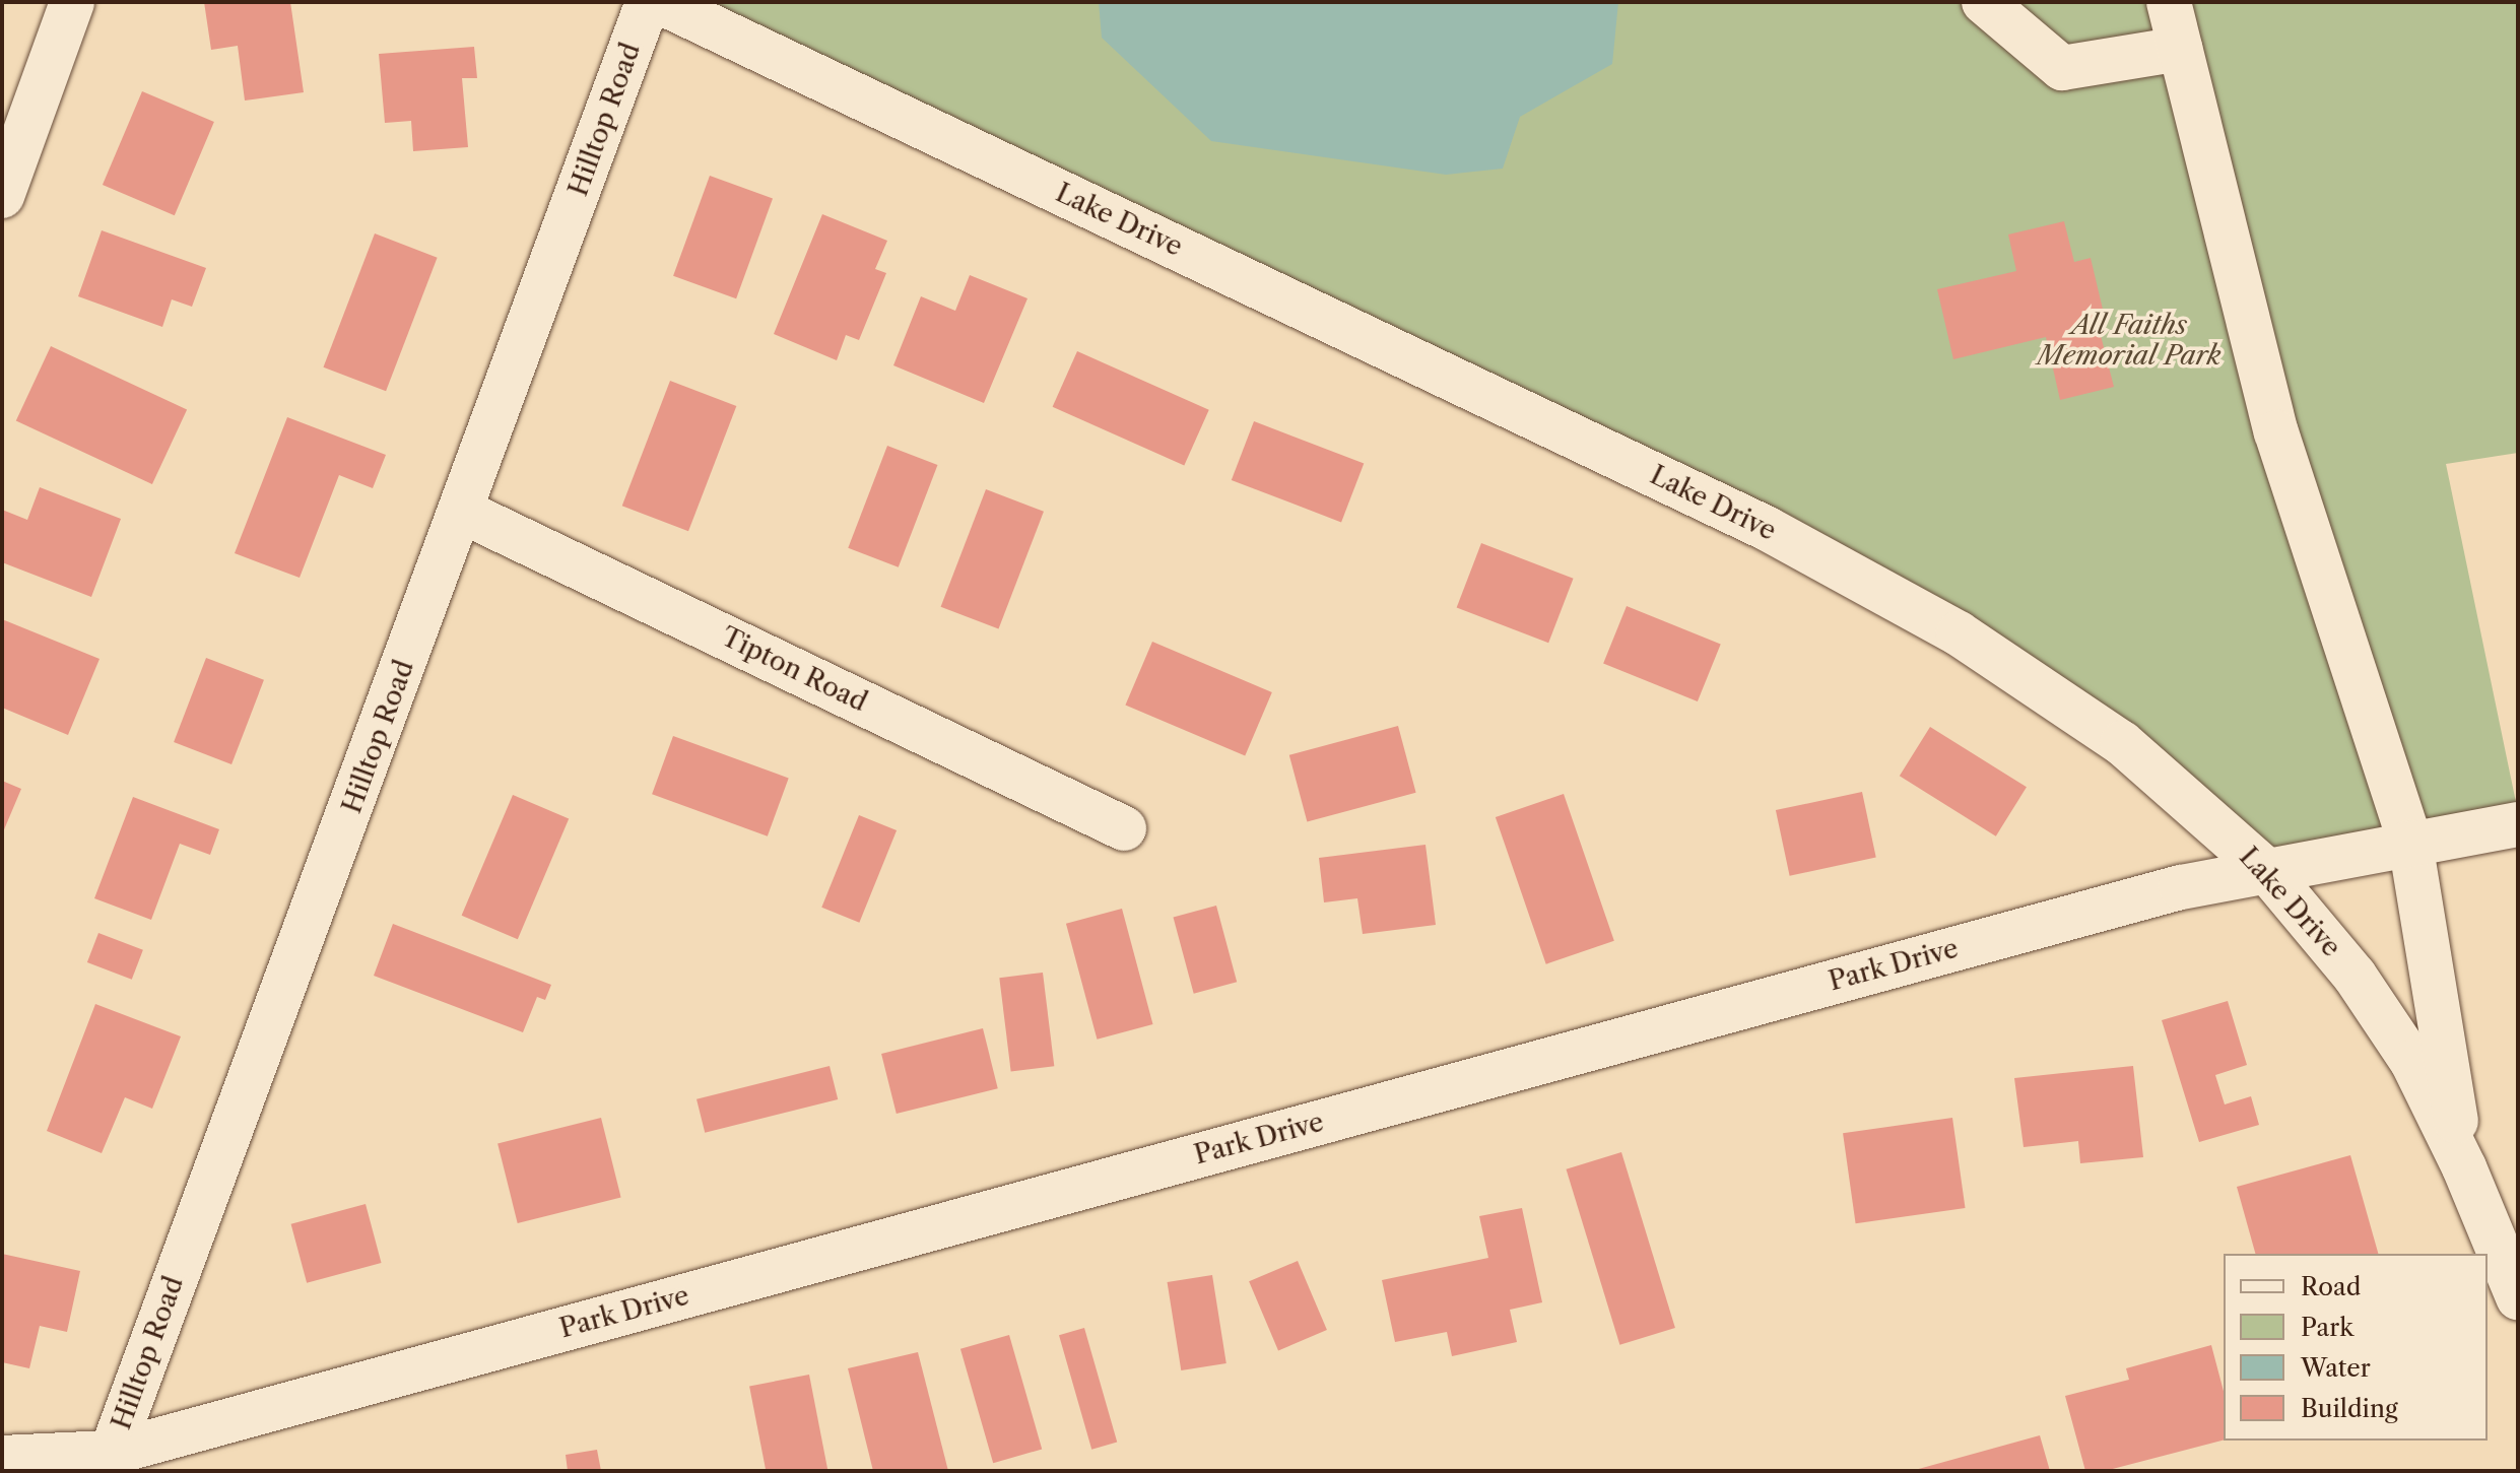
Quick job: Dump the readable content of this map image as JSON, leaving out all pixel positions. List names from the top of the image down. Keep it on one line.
{"streets":{"street":["Hilltop Road","Lake Drive","Tipton Road","Park Drive"]},"crossings":[["Hilltop Road","Tipton Road"],["Hilltop Road","Park Drive"],["Lake Drive","Park Drive"]],"parks":["All Faiths Memorial Park"],"legend":["Road","Park","Water","Building"]}
